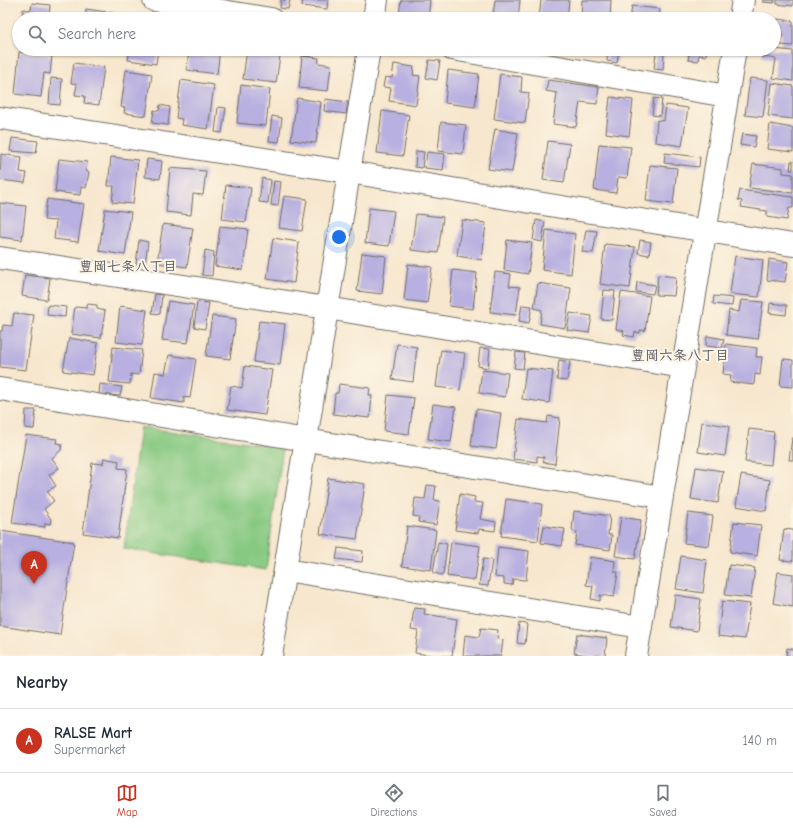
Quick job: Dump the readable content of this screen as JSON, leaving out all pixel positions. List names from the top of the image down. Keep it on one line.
{"districts":["豊岡七条八丁目","豊岡六条八丁目"],"page":{"search":"Search here","pins":"A","heading":"Nearby","list":[{"mark":"A","name":"RALSE Mart","note":"Supermarket","value":"140 m"}],"nav":["Map","Directions","Saved"]}}
